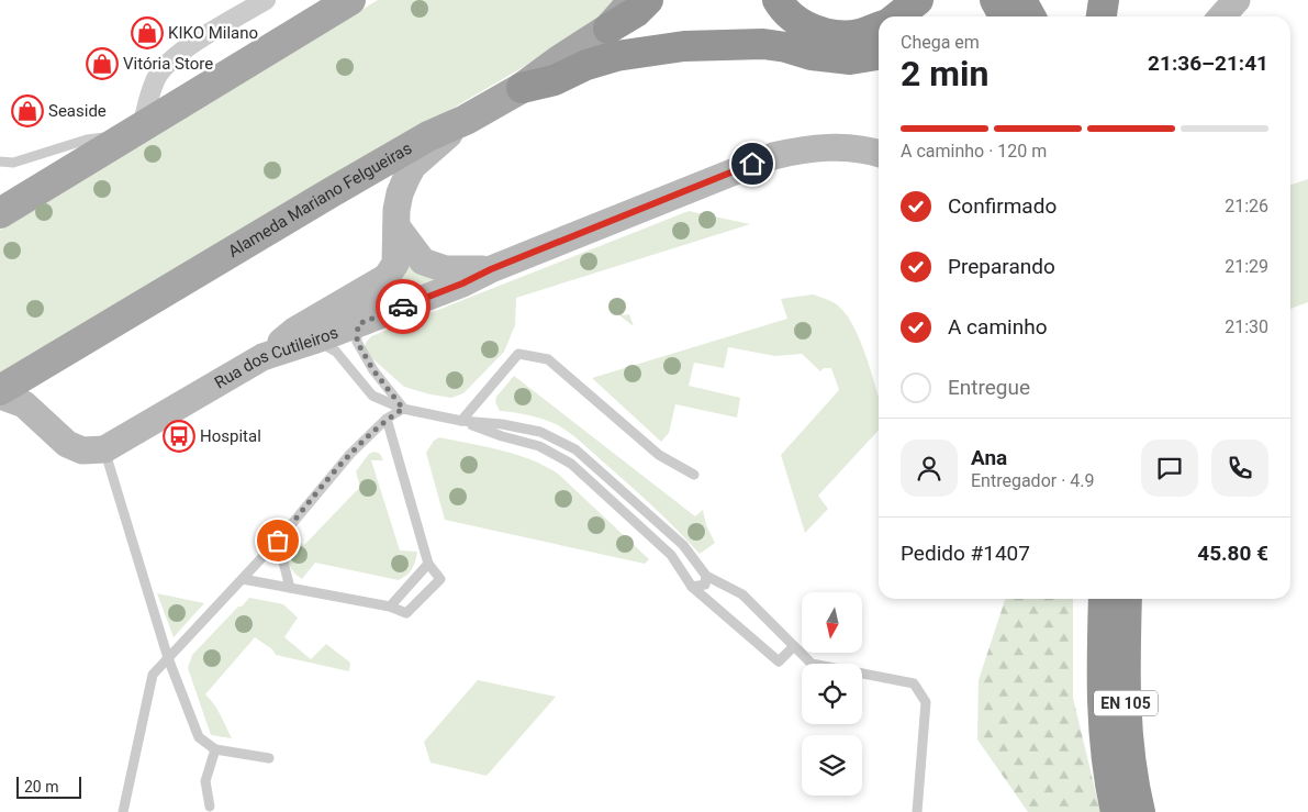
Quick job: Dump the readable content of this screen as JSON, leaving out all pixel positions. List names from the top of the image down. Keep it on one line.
{"streets":{"highway":["EN 105"],"main road":["Alameda Mariano Felgueiras","Rua dos Cutileiros"]},"places":{"shop":["KIKO Milano","Vitória Store","Seaside"],"bus stop":["Hospital"]},"scale_bar":"20 m","north":"bottom","page":{"heading":["2 min","Chega em","21:36–21:41"],"panel":["Ana","Entregador · 4.9","Pedido #1407","45.80 €"],"bar":"A caminho · 120 m","list":[["Confirmado","21:26"],["Preparando","21:29"],["A caminho","21:30"],"Entregue"],"scale":"20 m"}}
